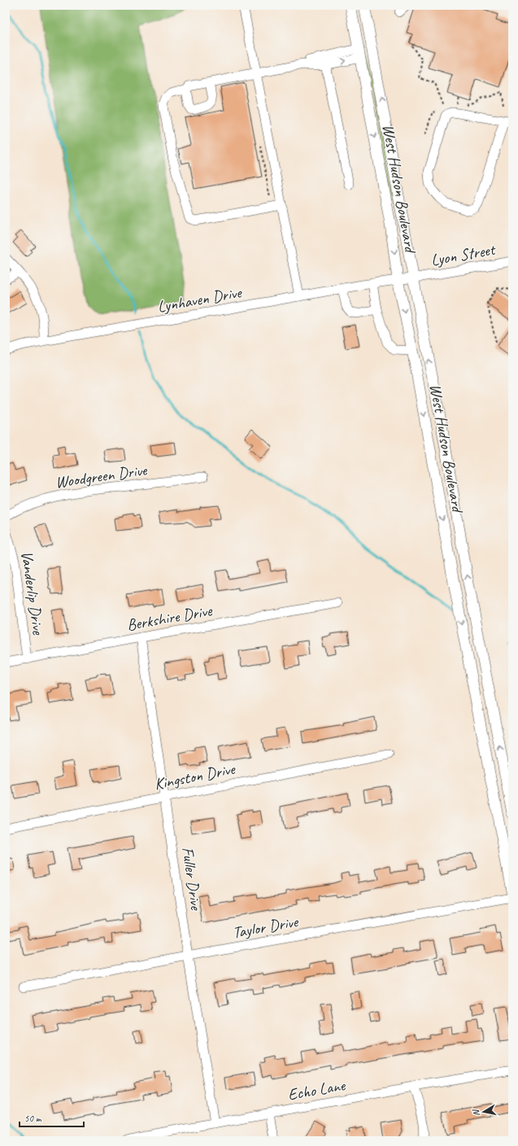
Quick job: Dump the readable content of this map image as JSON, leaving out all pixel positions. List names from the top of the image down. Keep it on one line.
{"streets":{"main road":["West Hudson Boulevard"],"street":["Lyon Street","Lynhaven Drive","Woodgreen Drive","Vanderlip Drive","Berkshire Drive","Kingston Drive","Fuller Drive","Taylor Drive","Echo Lane"]},"crossings":[["West Hudson Boulevard","Lyon Street"],["West Hudson Boulevard","Lynhaven Drive"],["Lyon Street","Lynhaven Drive"],["Vanderlip Drive","Berkshire Drive"],["Berkshire Drive","Fuller Drive"],["Kingston Drive","Fuller Drive"],["Fuller Drive","Taylor Drive"],["Fuller Drive","Echo Lane"]],"scale_bar":"50 m","north":"left"}
